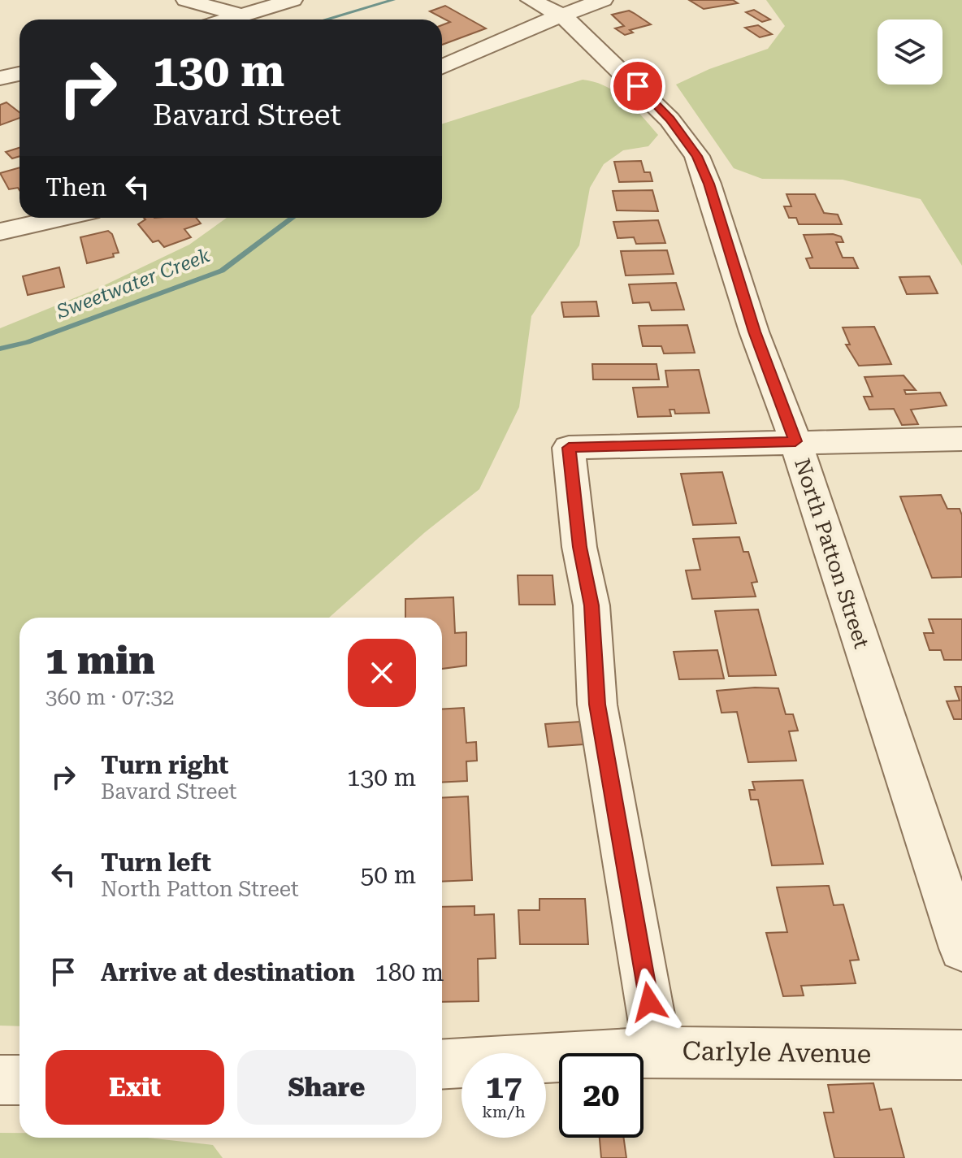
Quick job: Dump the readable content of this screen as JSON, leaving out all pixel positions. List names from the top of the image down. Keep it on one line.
{"streets":{"street":["North Patton Street","Carlyle Avenue"]},"water":["Sweetwater Creek"],"page":{"turn":["130 m","Bavard Street"],"then":"Then","heading":["1 min","360 m · 07:32"],"list":[{"name":"Turn right","note":"Bavard Street","value":"130 m"},{"name":"Turn left","note":"North Patton Street","value":"50 m"},{"name":"Arrive at destination","value":"180 m"}],"buttons":["Exit","Share"],"speed":"17 km/h","limit":"20"}}
